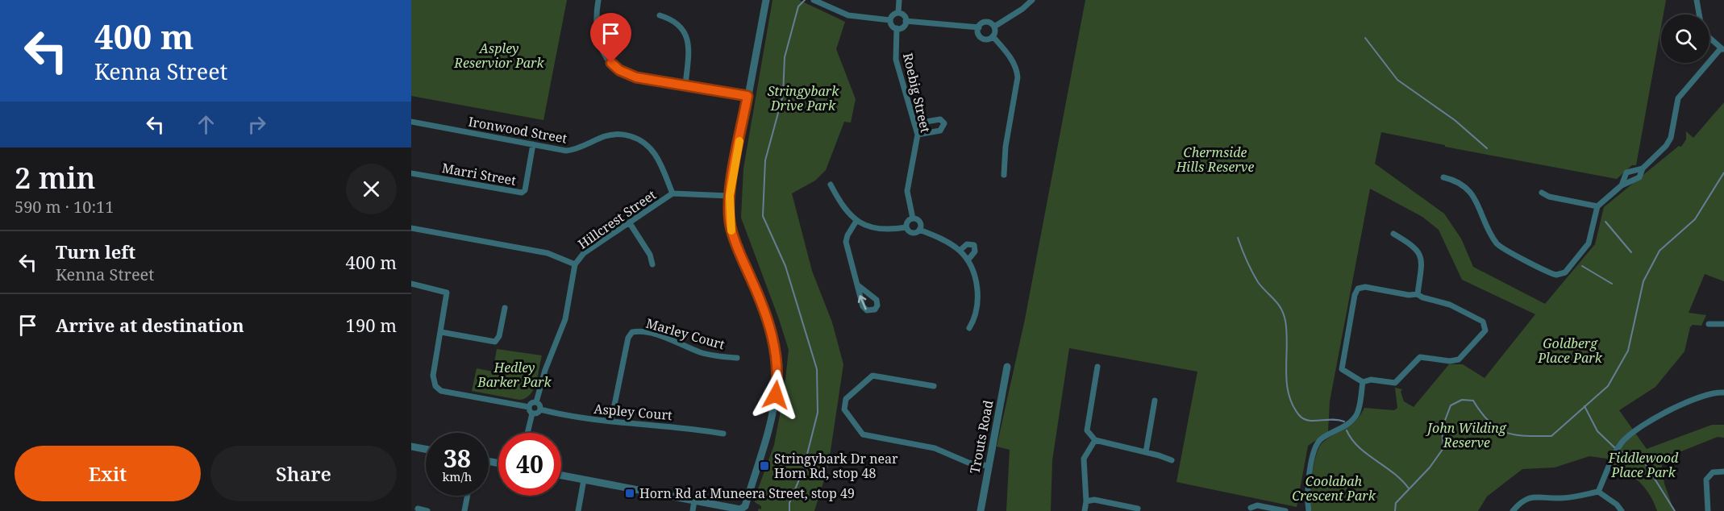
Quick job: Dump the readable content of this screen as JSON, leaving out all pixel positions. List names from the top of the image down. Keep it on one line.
{"streets":{"street":["Roebig Street","Ironwood Street","Marri Street","Hillcrest Street","Marley Court","Aspley Court","Trouts Road"]},"crossings":[["Ironwood Street","Marri Street"],["Ironwood Street","Hillcrest Street"],["Hillcrest Street","Aspley Court"],["Marley Court","Aspley Court"]],"parks":["Aspley Reservior Park","Stringybark Drive Park","Chermside Hills Reserve","Goldberg Place Park","Hedley Barker Park","John Wilding Reserve","Fiddlewood Place Park","Coolabah Crescent Park"],"places":{"transit":["Stringybark Dr near Horn Rd, stop 48","Horn Rd at Muneera Street, stop 49"]},"page":{"turn":["400 m","Kenna Street"],"heading":["2 min","590 m · 10:11"],"list":[{"name":"Turn left","note":"Kenna Street","value":"400 m"},{"name":"Arrive at destination","value":"190 m"}],"speed":"38 km/h","limit":"40","buttons":["Exit","Share"]}}
